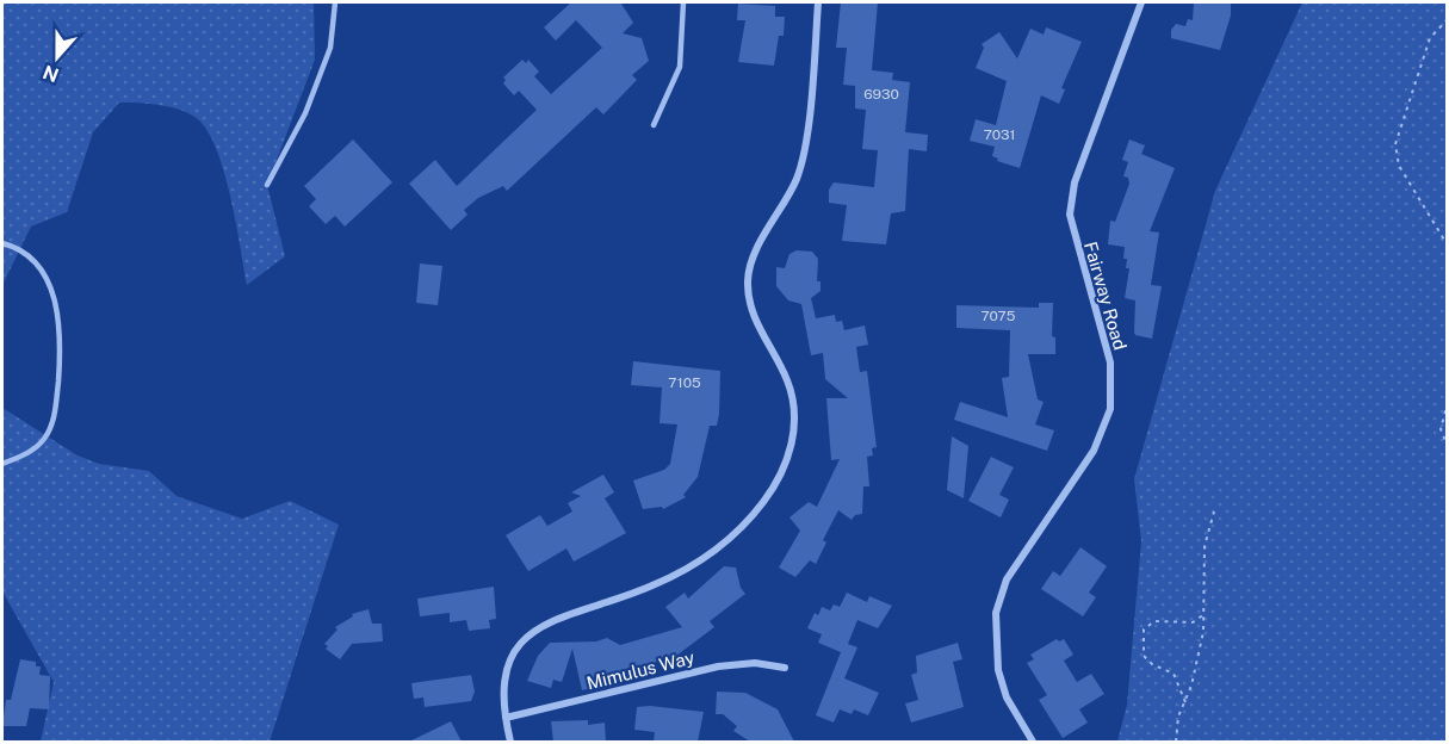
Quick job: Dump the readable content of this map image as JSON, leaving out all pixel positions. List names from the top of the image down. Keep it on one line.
{"streets":{"street":["Fairway Road","Mimulus Way"]},"house_numbers":["6930","7031","7075","7105"],"north":"bottom"}
